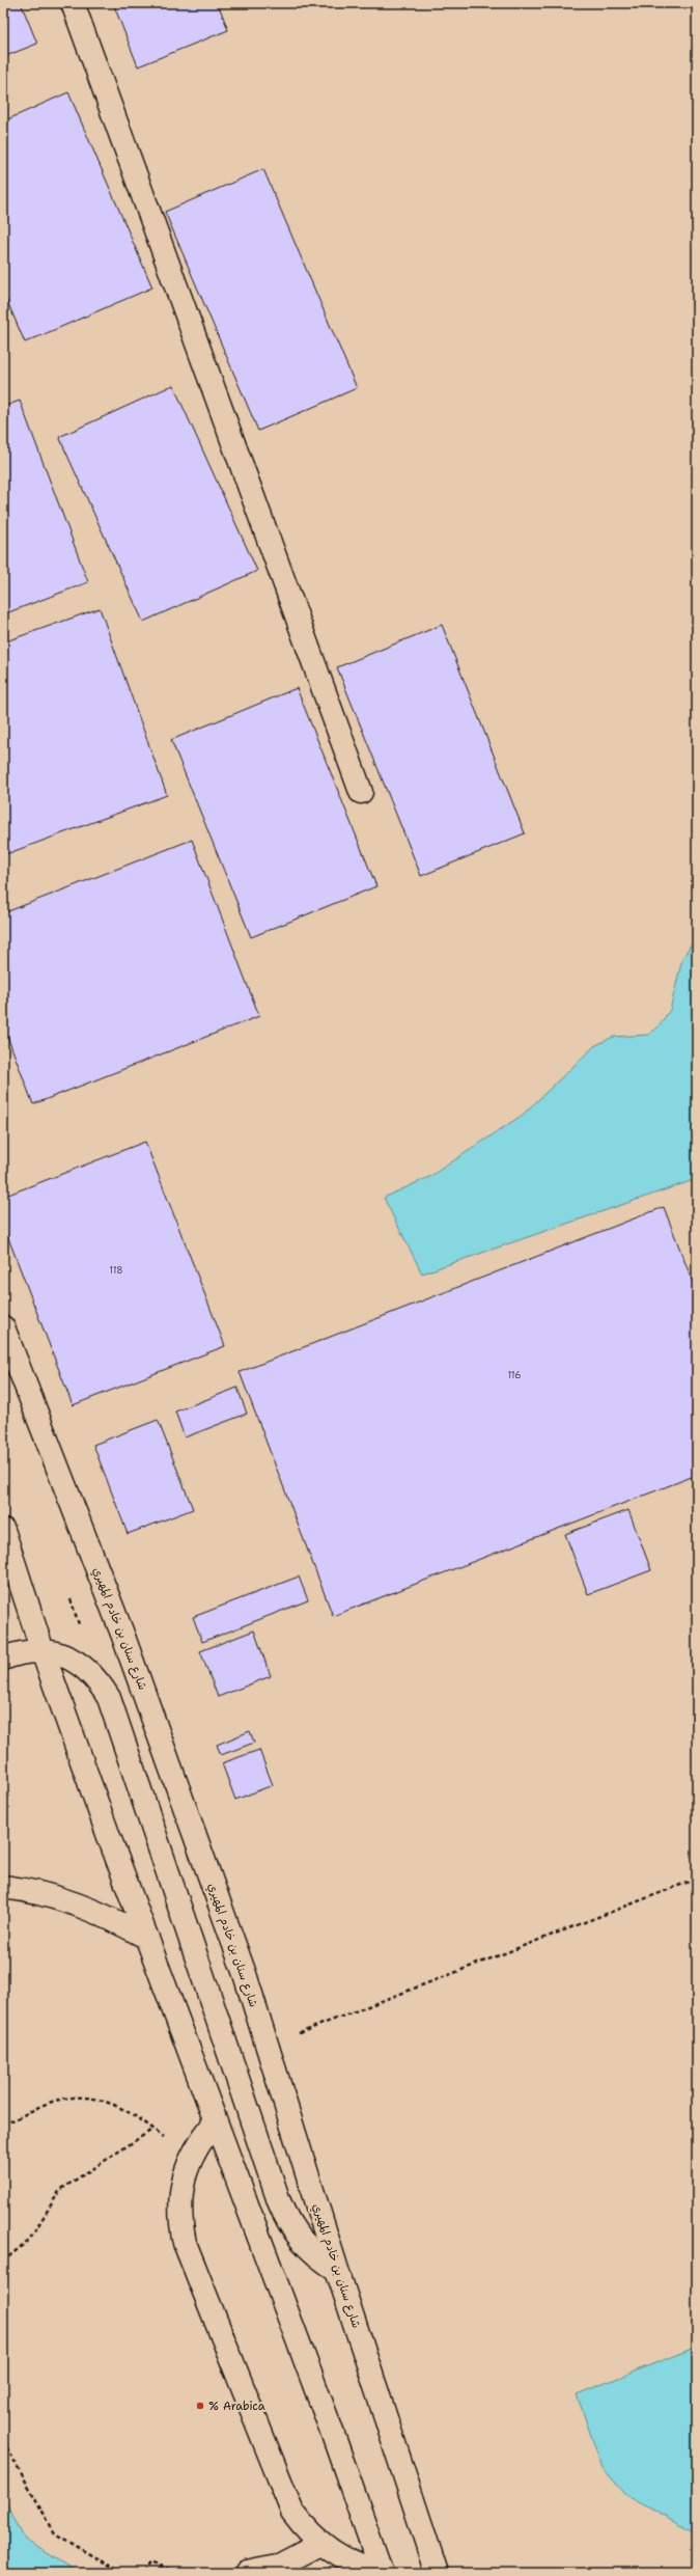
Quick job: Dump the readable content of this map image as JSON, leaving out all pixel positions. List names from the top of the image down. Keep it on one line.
{"streets":{"street":["شارع سنان بن خادم المهيري"]},"places":["% Arabica"],"house_numbers":["118","116"]}
